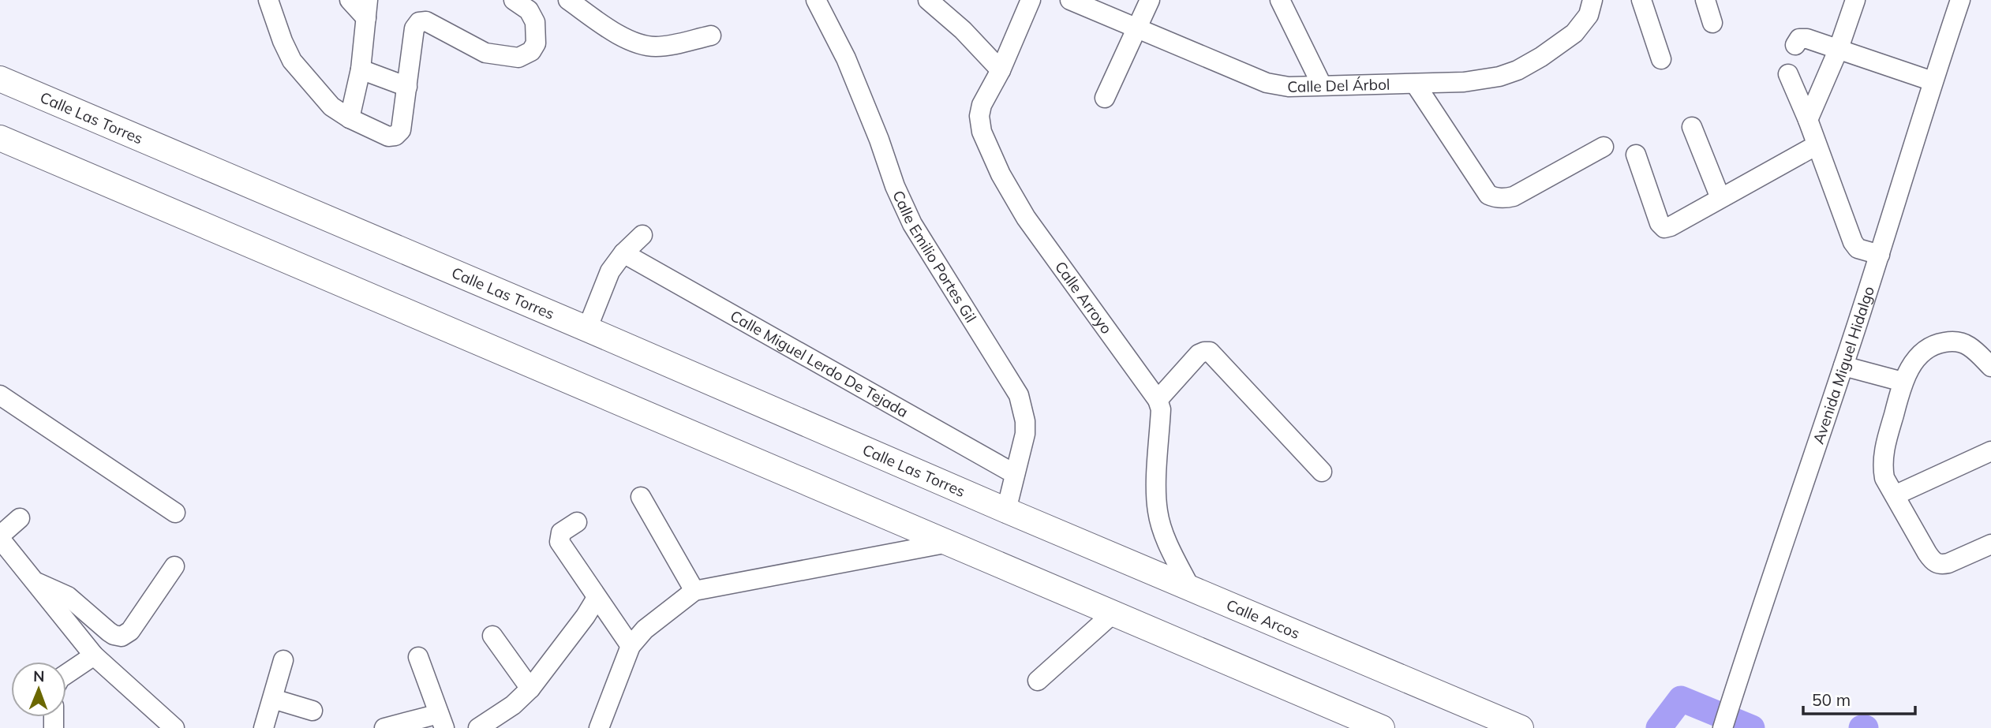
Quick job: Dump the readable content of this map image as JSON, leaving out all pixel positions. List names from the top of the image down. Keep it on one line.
{"streets":{"main road":["Calle Las Torres","Calle Arcos"],"street":["Calle Del Árbol","Calle Emilio Portes Gil","Calle Arroyo","Calle Miguel Lerdo De Tejada","Avenida Miguel Hidalgo"]},"crossings":[["Calle Las Torres","Calle Emilio Portes Gil"],["Calle Las Torres","Calle Arcos"],["Calle Emilio Portes Gil","Calle Miguel Lerdo De Tejada"],["Calle Emilio Portes Gil","Calle Arcos"]],"scale_bar":"50 m","north":"top"}
